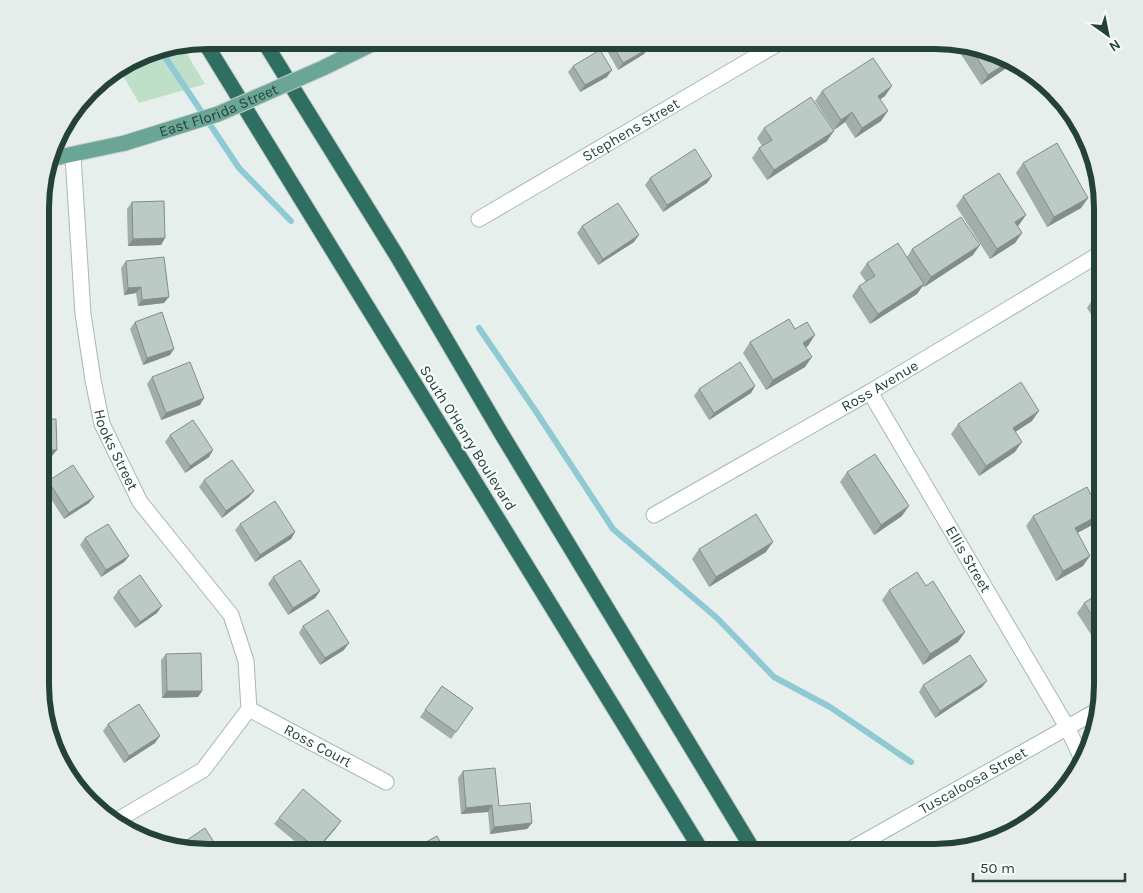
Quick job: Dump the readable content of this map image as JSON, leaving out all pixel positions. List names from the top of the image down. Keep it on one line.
{"streets":{"highway":["South O'Henry Boulevard"],"main road":["East Florida Street"],"street":["Stephens Street","Ross Avenue","Hooks Street","Ellis Street","Ross Court","Tuscaloosa Street"]},"crossings":[["East Florida Street","Hooks Street"],["Ross Avenue","Ellis Street"],["Hooks Street","Ross Court"],["Ellis Street","Tuscaloosa Street"]],"scale_bar":"50 m","north":"bottom right"}
